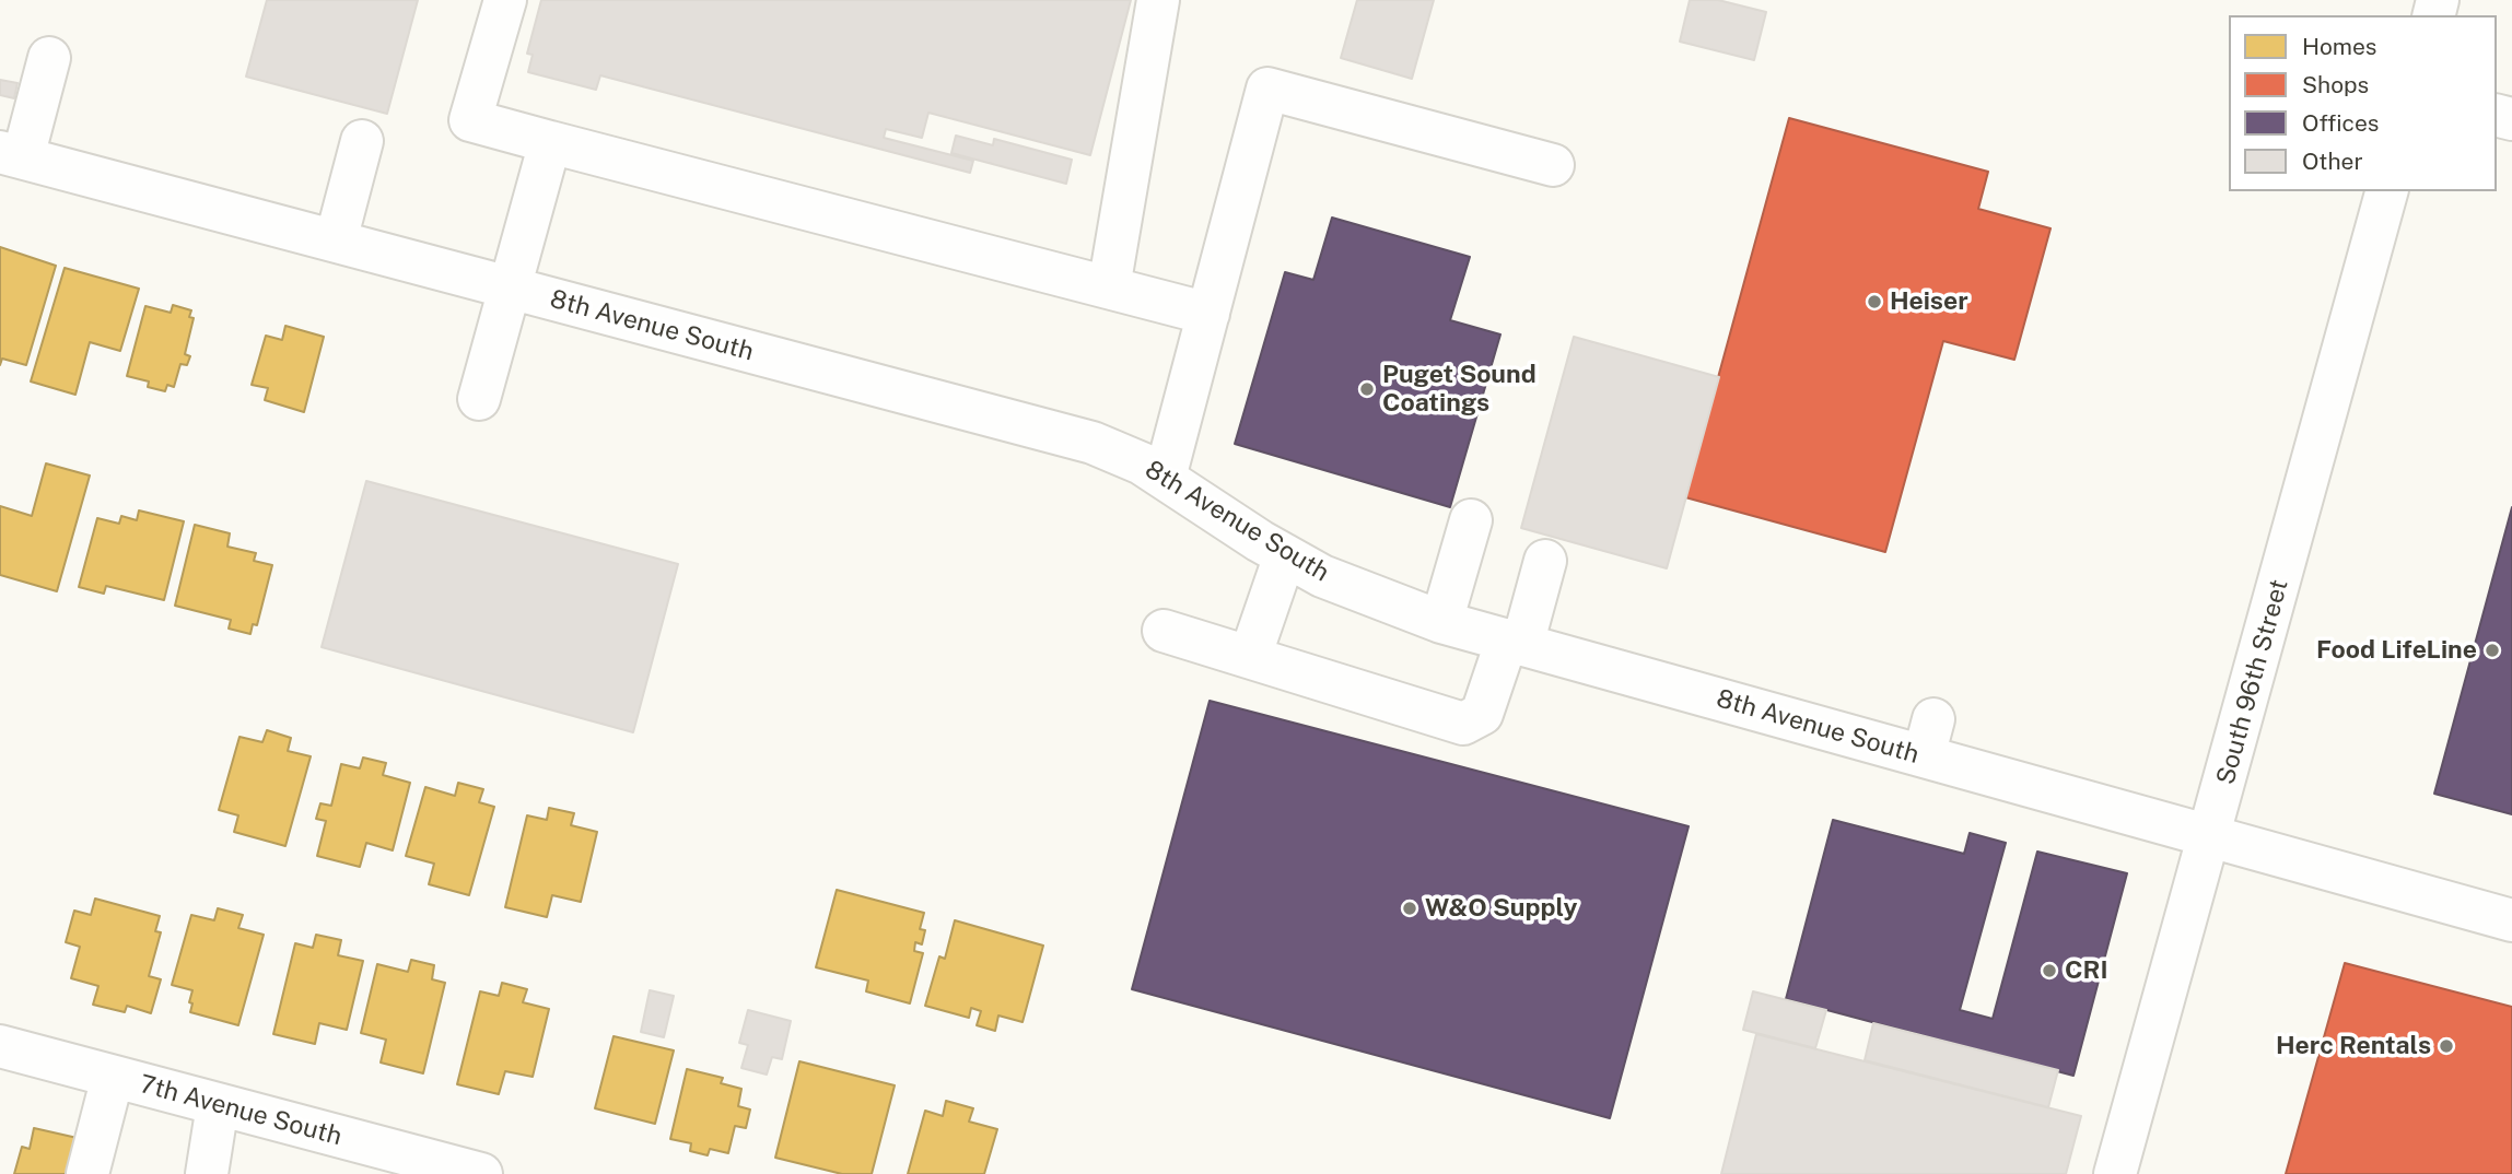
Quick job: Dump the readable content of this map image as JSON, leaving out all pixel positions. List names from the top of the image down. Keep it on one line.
{"streets":{"street":["8th Avenue South","South 96th Street","7th Avenue South"]},"crossings":[["8th Avenue South","South 96th Street"]],"places":["Heiser","Puget Sound Coatings","Food LifeLine","W&O Supply","CRI","Herc Rentals"],"legend":["Homes","Shops","Offices","Other"]}
